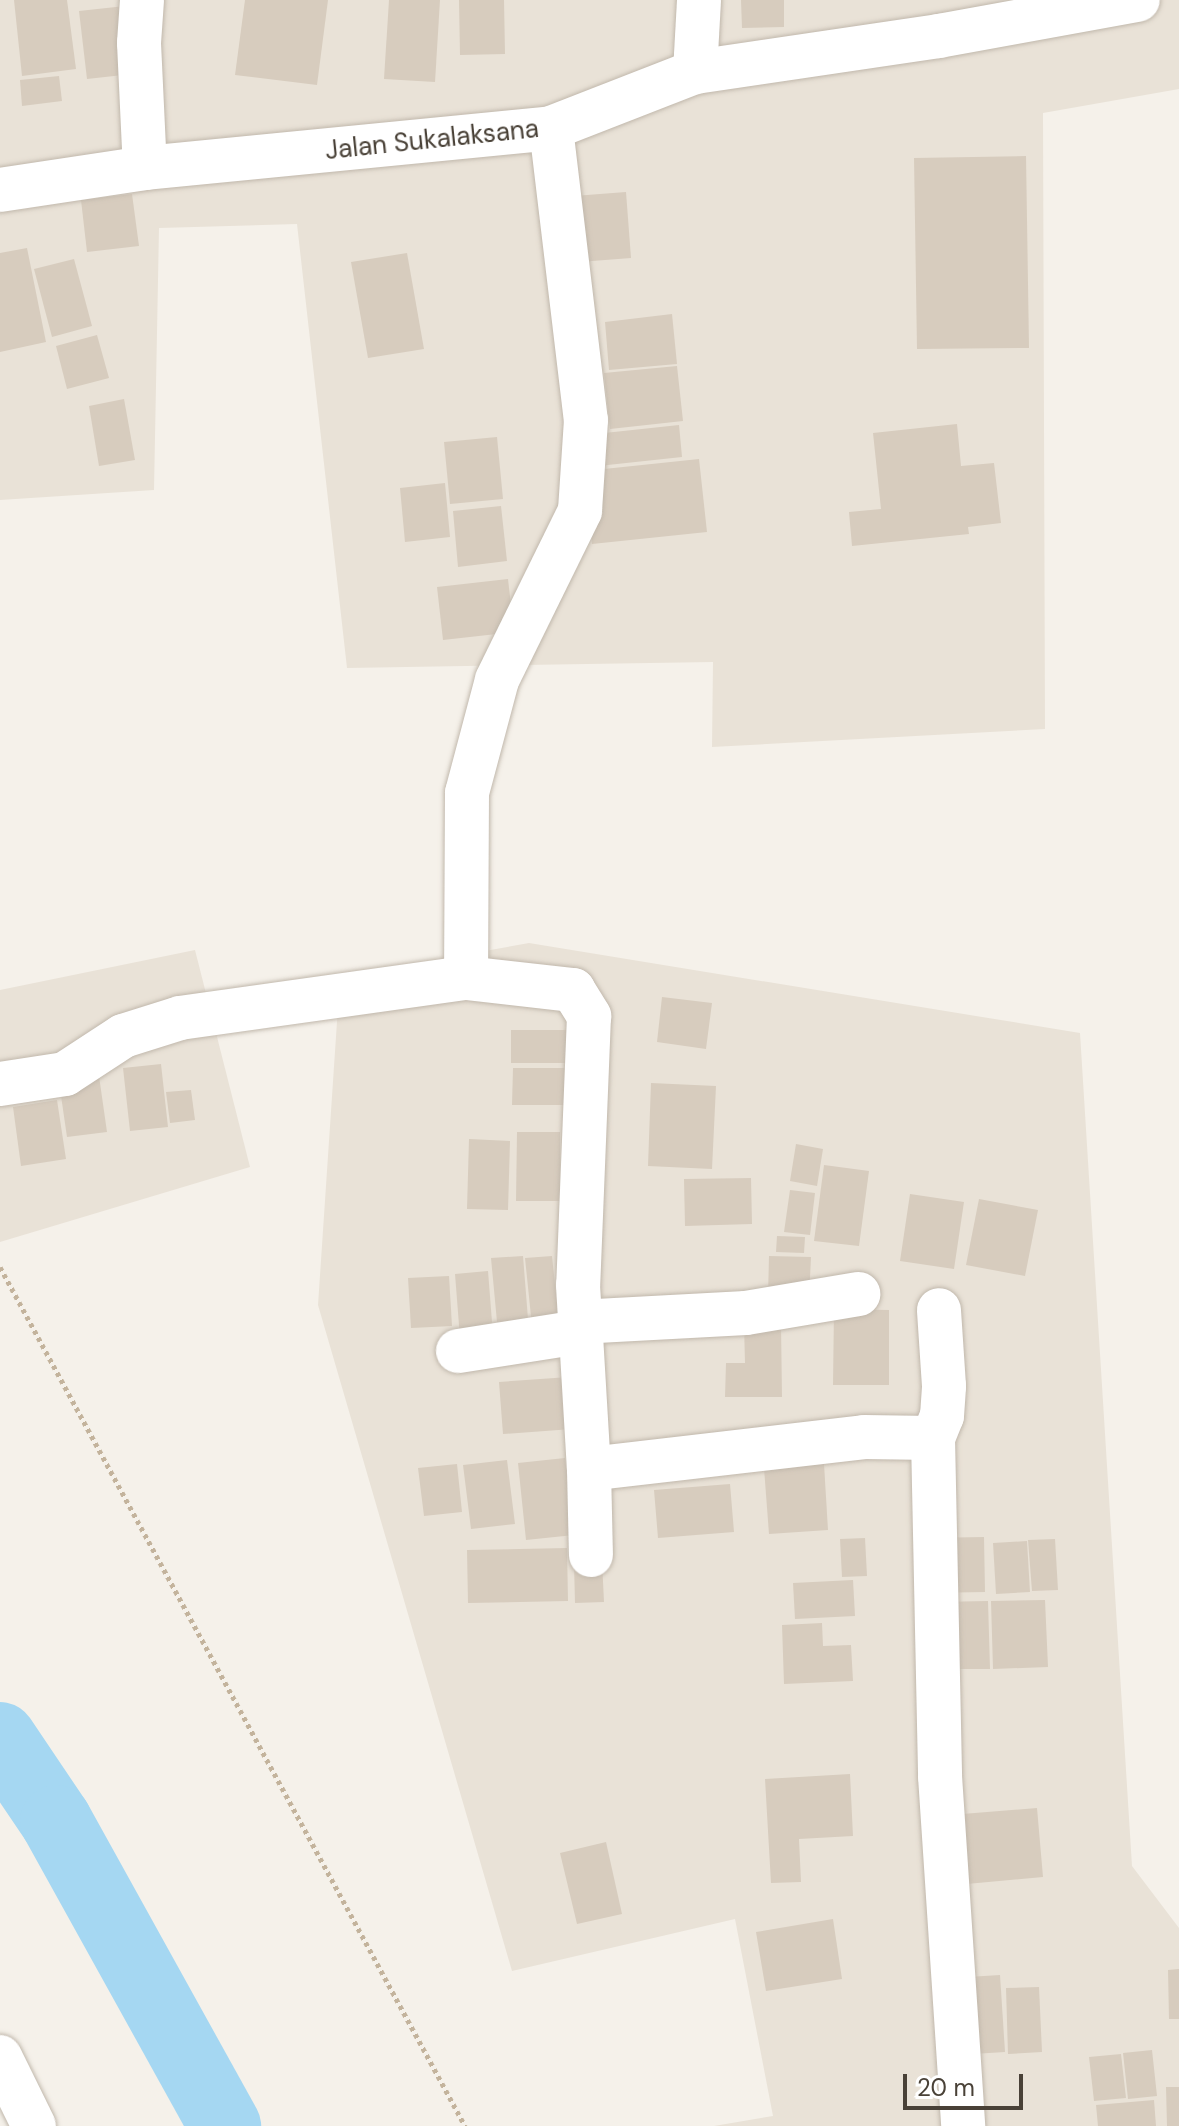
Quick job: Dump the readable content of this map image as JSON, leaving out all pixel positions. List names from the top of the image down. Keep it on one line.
{"streets":{"street":["Jalan Sukalaksana"]},"scale_bar":"20 m"}
